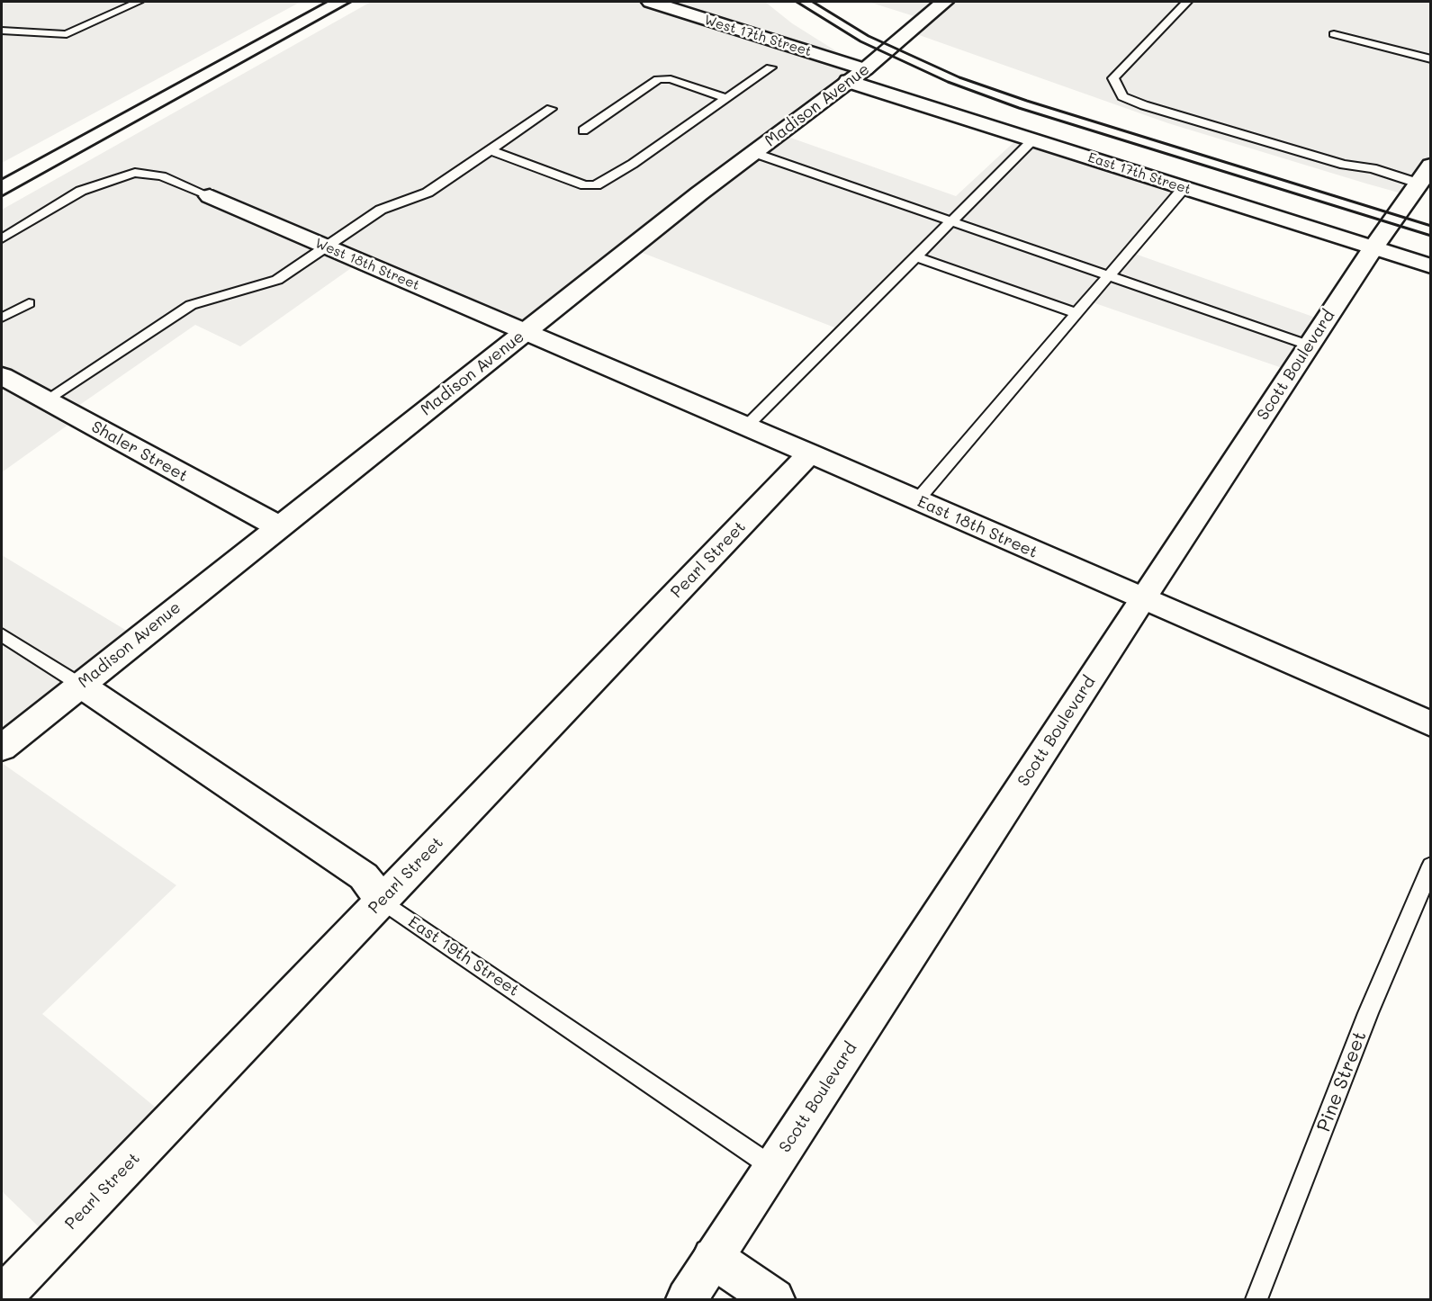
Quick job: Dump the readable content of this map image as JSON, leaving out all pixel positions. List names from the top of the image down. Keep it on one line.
{"streets":{"street":["West 17th Street","Madison Avenue","East 17th Street","West 18th Street","Scott Boulevard","Shaler Street","East 18th Street","Pearl Street","East 19th Street"],"lane":["Pine Street"]},"crossings":[["West 17th Street","Madison Avenue"],["West 17th Street","East 17th Street"],["Madison Avenue","East 17th Street"],["Madison Avenue","West 18th Street"],["Madison Avenue","Shaler Street"],["Madison Avenue","East 18th Street"],["Madison Avenue","East 19th Street"],["East 17th Street","Scott Boulevard"],["West 18th Street","East 18th Street"],["Scott Boulevard","East 18th Street"],["Scott Boulevard","East 19th Street"],["East 18th Street","Pearl Street"],["Pearl Street","East 19th Street"]]}
